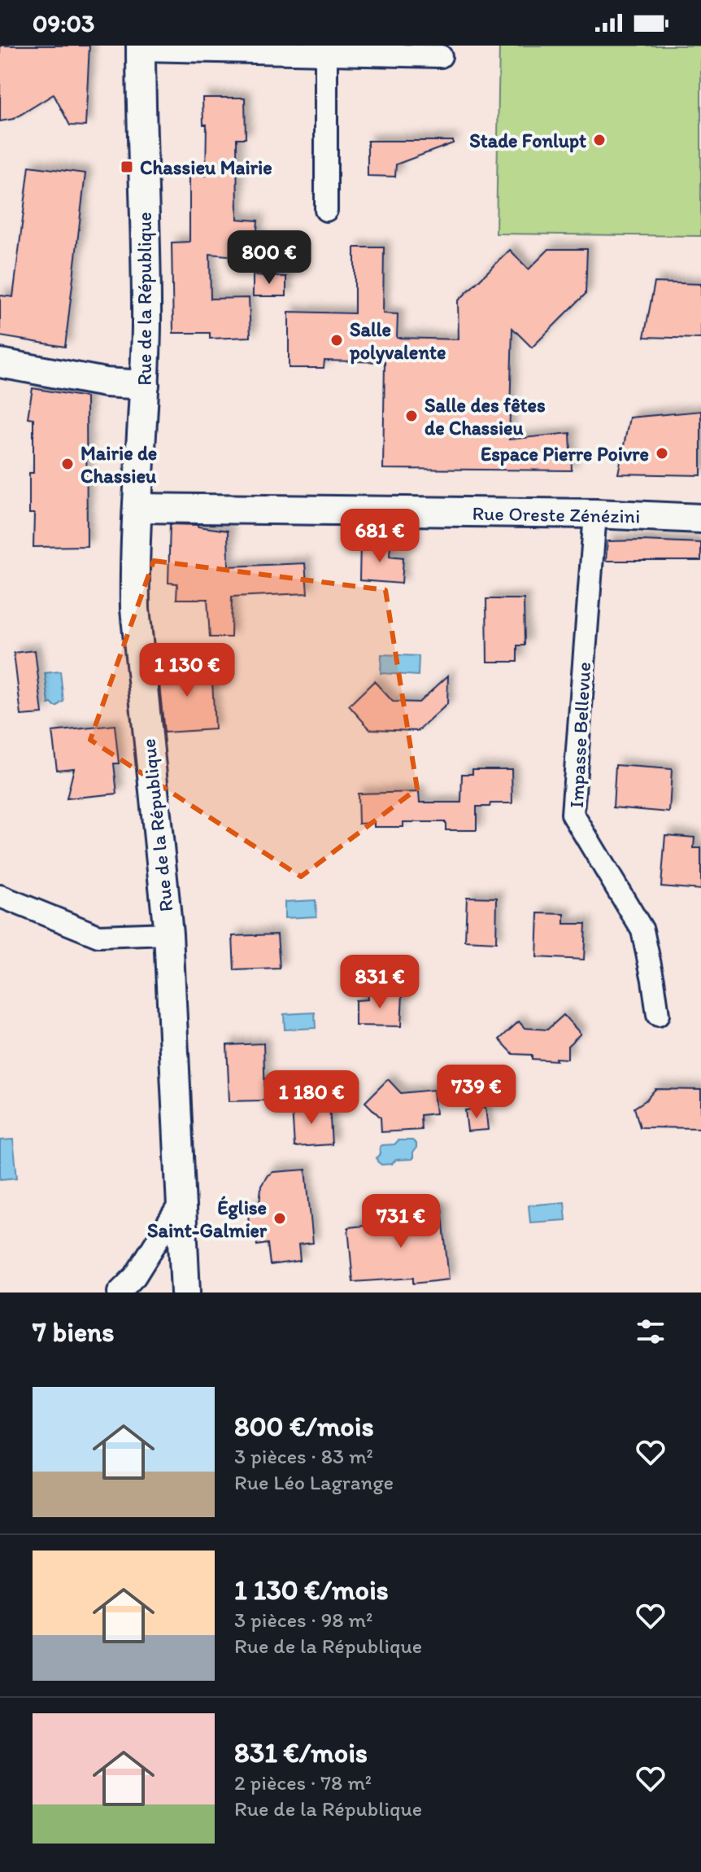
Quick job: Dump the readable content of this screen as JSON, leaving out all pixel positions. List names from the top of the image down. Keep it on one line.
{"streets":{"street":["Rue de la République","Rue Oreste Zénézini","Impasse Bellevue"]},"crossings":[["Rue de la République","Rue Oreste Zénézini"],["Rue Oreste Zénézini","Impasse Bellevue"]],"places":{"other":["Stade Fonlupt","Salle polyvalente","Salle des fêtes de Chassieu","Espace Pierre Poivre","Mairie de Chassieu","Église Saint-Galmier"],"transit":["Chassieu Mairie"]},"page":{"status":"09:03","price":["800 €","681 €","1 130 €","831 €","739 €","1 180 €","731 €"],"heading":"7 biens","list":[{"name":"800 €/mois","note":"3 pièces · 83 m² · Rue Léo Lagrange"},{"name":"1 130 €/mois","note":"3 pièces · 98 m² · Rue de la République"},{"name":"831 €/mois","note":"2 pièces · 78 m² · Rue de la République"}]}}
